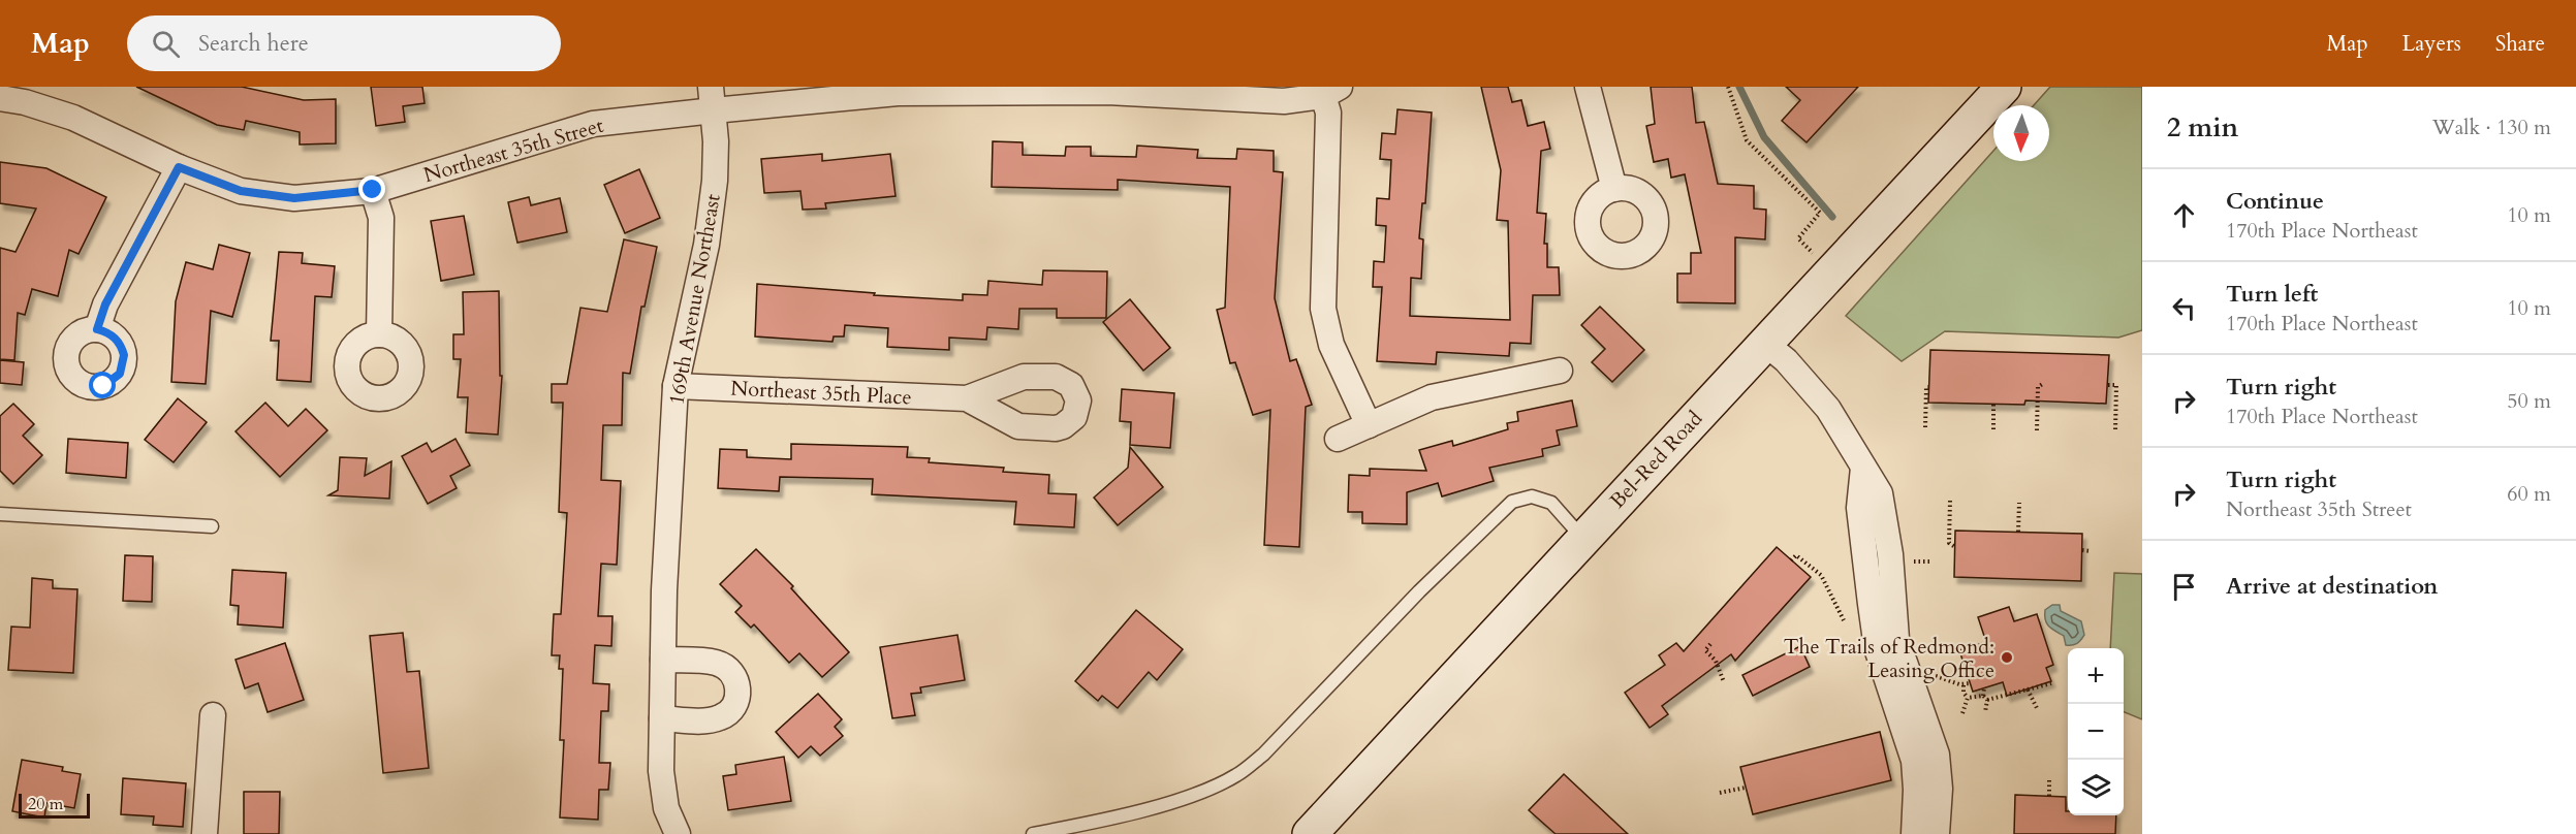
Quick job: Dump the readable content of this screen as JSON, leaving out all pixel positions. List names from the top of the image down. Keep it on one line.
{"streets":{"main road":["Bel-Red Road"],"street":["Northeast 35th Street","169th Avenue Northeast","Northeast 35th Place"]},"crossings":[["Northeast 35th Street","169th Avenue Northeast"],["169th Avenue Northeast","Northeast 35th Place"]],"places":["The Trails of Redmond: Leasing Office"],"scale_bar":"20 m","north":"bottom","page":{"header":"Map","search":"Search here","nav":["Map","Layers","Share"],"heading":["2 min","Walk · 130 m"],"list":[["Continue","170th Place Northeast","10 m"],["Turn left","170th Place Northeast","10 m"],["Turn right","170th Place Northeast","50 m"],["Turn right","Northeast 35th Street","60 m"],"Arrive at destination"],"map_buttons":["+","−"],"scale":"20 m"}}
